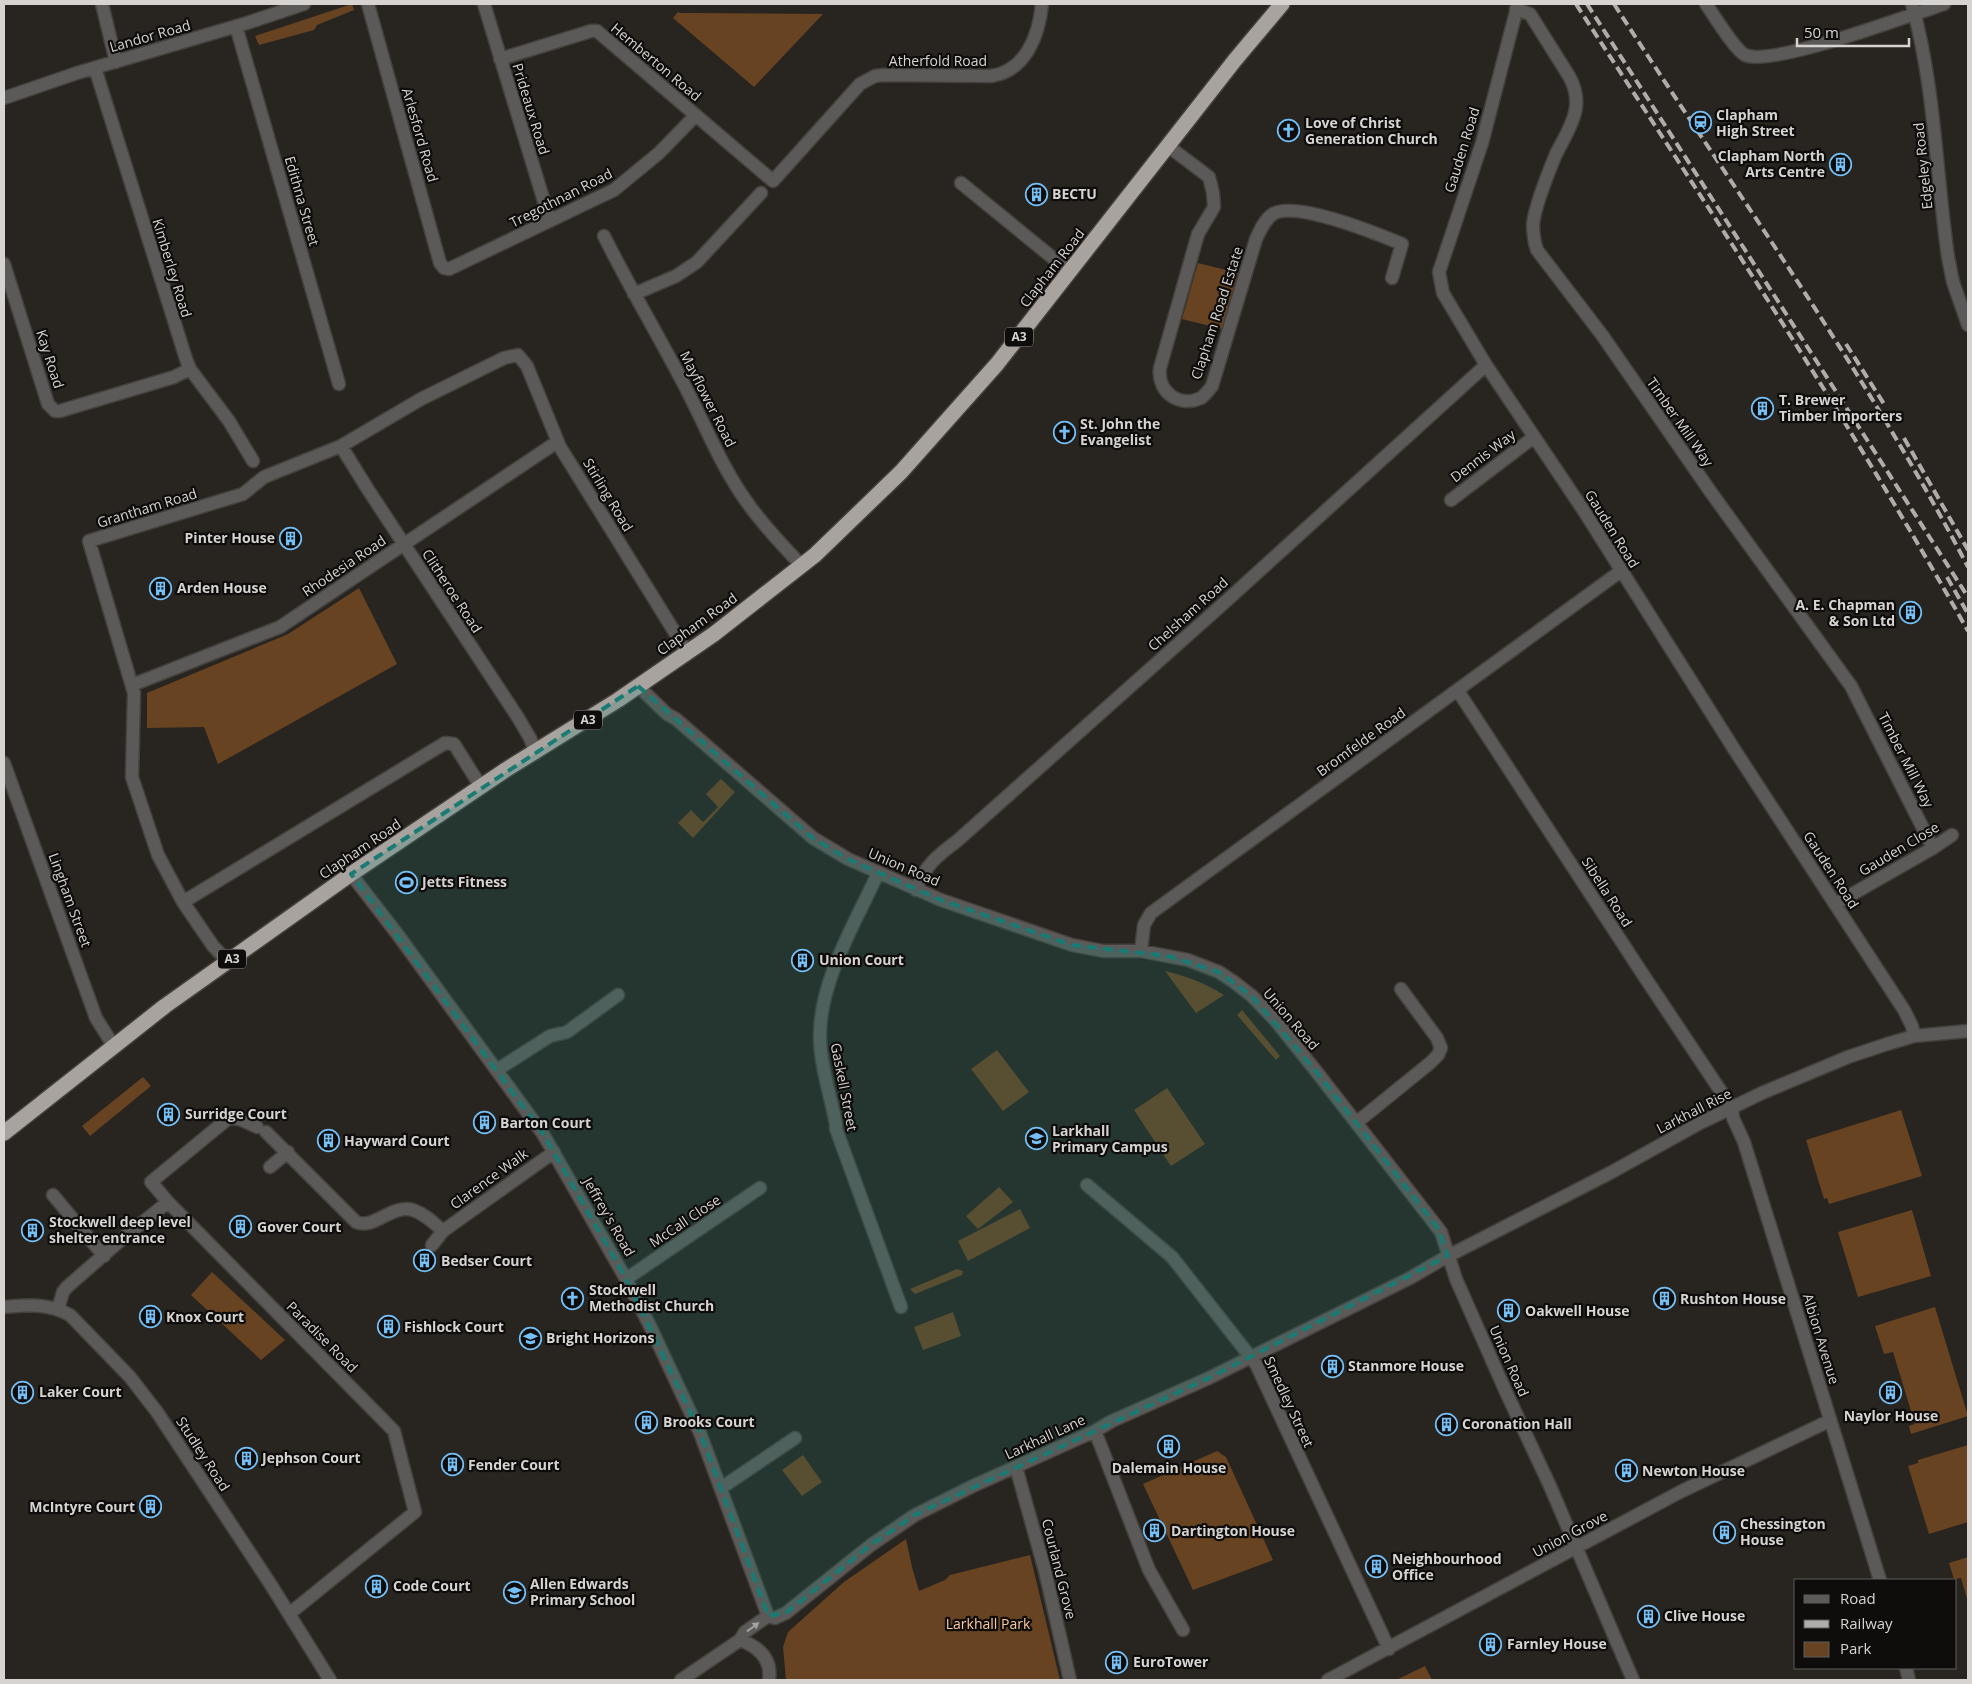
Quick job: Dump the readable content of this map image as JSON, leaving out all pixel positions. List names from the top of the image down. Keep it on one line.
{"streets":{"highway":["Clapham Road","A3"],"street":["Landor Road","Atherfold Road","Hemberton Road","Prideaux Road","Arlesford Road","Gauden Road","Edgeley Road","Tregothnan Road","Edithna Street","Kimberley Road","Clapham Road Estate","Kay Road","Mayflower Road","Timber Mill Way","Dennis Way","Stirling Road","Grantham Road","Rhodesia Road","Clitheroe Road","Chelsham Road","Bromfelde Road","Gauden Close","Union Road","Sibella Road","Lingham Street","Gaskell Street","Larkhall Rise","Clarence Walk","Jeffrey's Road","McCall Close","Paradise Road","Albion Avenue","Smedley Street","Larkhall Lane","Studley Road","Union Grove","Courland Grove"]},"crossings":[["Landor Road","Edithna Street"],["Landor Road","Kimberley Road"],["Atherfold Road","Hemberton Road"],["Hemberton Road","Prideaux Road"],["Hemberton Road","Tregothnan Road"],["Prideaux Road","Tregothnan Road"],["Arlesford Road","Tregothnan Road"],["Gauden Road","Timber Mill Way"],["Gauden Road","Dennis Way"],["Gauden Road","Chelsham Road"],["Gauden Road","Bromfelde Road"],["Gauden Road","Gauden Close"],["Gauden Road","Larkhall Rise"],["Kimberley Road","Kay Road"],["Clapham Road","Clapham Road Estate"],["Clapham Road","Mayflower Road"],["Clapham Road","Stirling Road"],["Clapham Road","Grantham Road"],["Clapham Road","Clitheroe Road"],["Clapham Road","Union Road"],["Clapham Road","Lingham Street"],["Clapham Road","Jeffrey's Road"],["Timber Mill Way","Gauden Close"],["Stirling Road","Grantham Road"],["Stirling Road","Rhodesia Road"],["Grantham Road","Rhodesia Road"],["Grantham Road","Clitheroe Road"],["Rhodesia Road","Clitheroe Road"],["Chelsham Road","Union Road"],["Bromfelde Road","Union Road"],["Bromfelde Road","Sibella Road"],["Union Road","Gaskell Street"],["Union Road","Larkhall Rise"],["Union Road","Larkhall Lane"],["Union Road","Union Grove"],["Sibella Road","Larkhall Rise"],["Sibella Road","Albion Avenue"],["Larkhall Rise","Albion Avenue"],["Larkhall Rise","Larkhall Lane"],["Clarence Walk","Jeffrey's Road"],["Jeffrey's Road","McCall Close"],["Jeffrey's Road","Larkhall Lane"],["Paradise Road","Studley Road"],["Albion Avenue","Union Grove"],["Smedley Street","Larkhall Lane"],["Smedley Street","Union Grove"],["Larkhall Lane","Courland Grove"]],"parks":["Larkhall Park"],"places":{"station":["Clapham High Street"],"church":["Love of Christ Generation Church","St. John the Evangelist","Stockwell Methodist Church"],"building":["Clapham North Arts Centre","BECTU","T. Brewer Timber Importers","Pinter House","Arden House","A. E. Chapman & Son Ltd","Union Court","Surridge Court","Barton Court","Hayward Court","Gover Court","Stockwell deep level shelter entrance","Bedser Court","Rushton House","Oakwell House","Knox Court","Fishlock Court","Stanmore House","Laker Court","Naylor House","Brooks Court","Coronation Hall","Dalemain House","Jephson Court","Fender Court","Newton House","McIntyre Court","Dartington House","Chessington House","Neighbourhood Office","Code Court","Clive House","Farnley House","EuroTower"],"sports":["Jetts Fitness"],"school or university":["Larkhall Primary Campus","Bright Horizons","Allen Edwards Primary School"]},"legend":["Road","Railway","Park"],"scale_bar":"50 m"}
